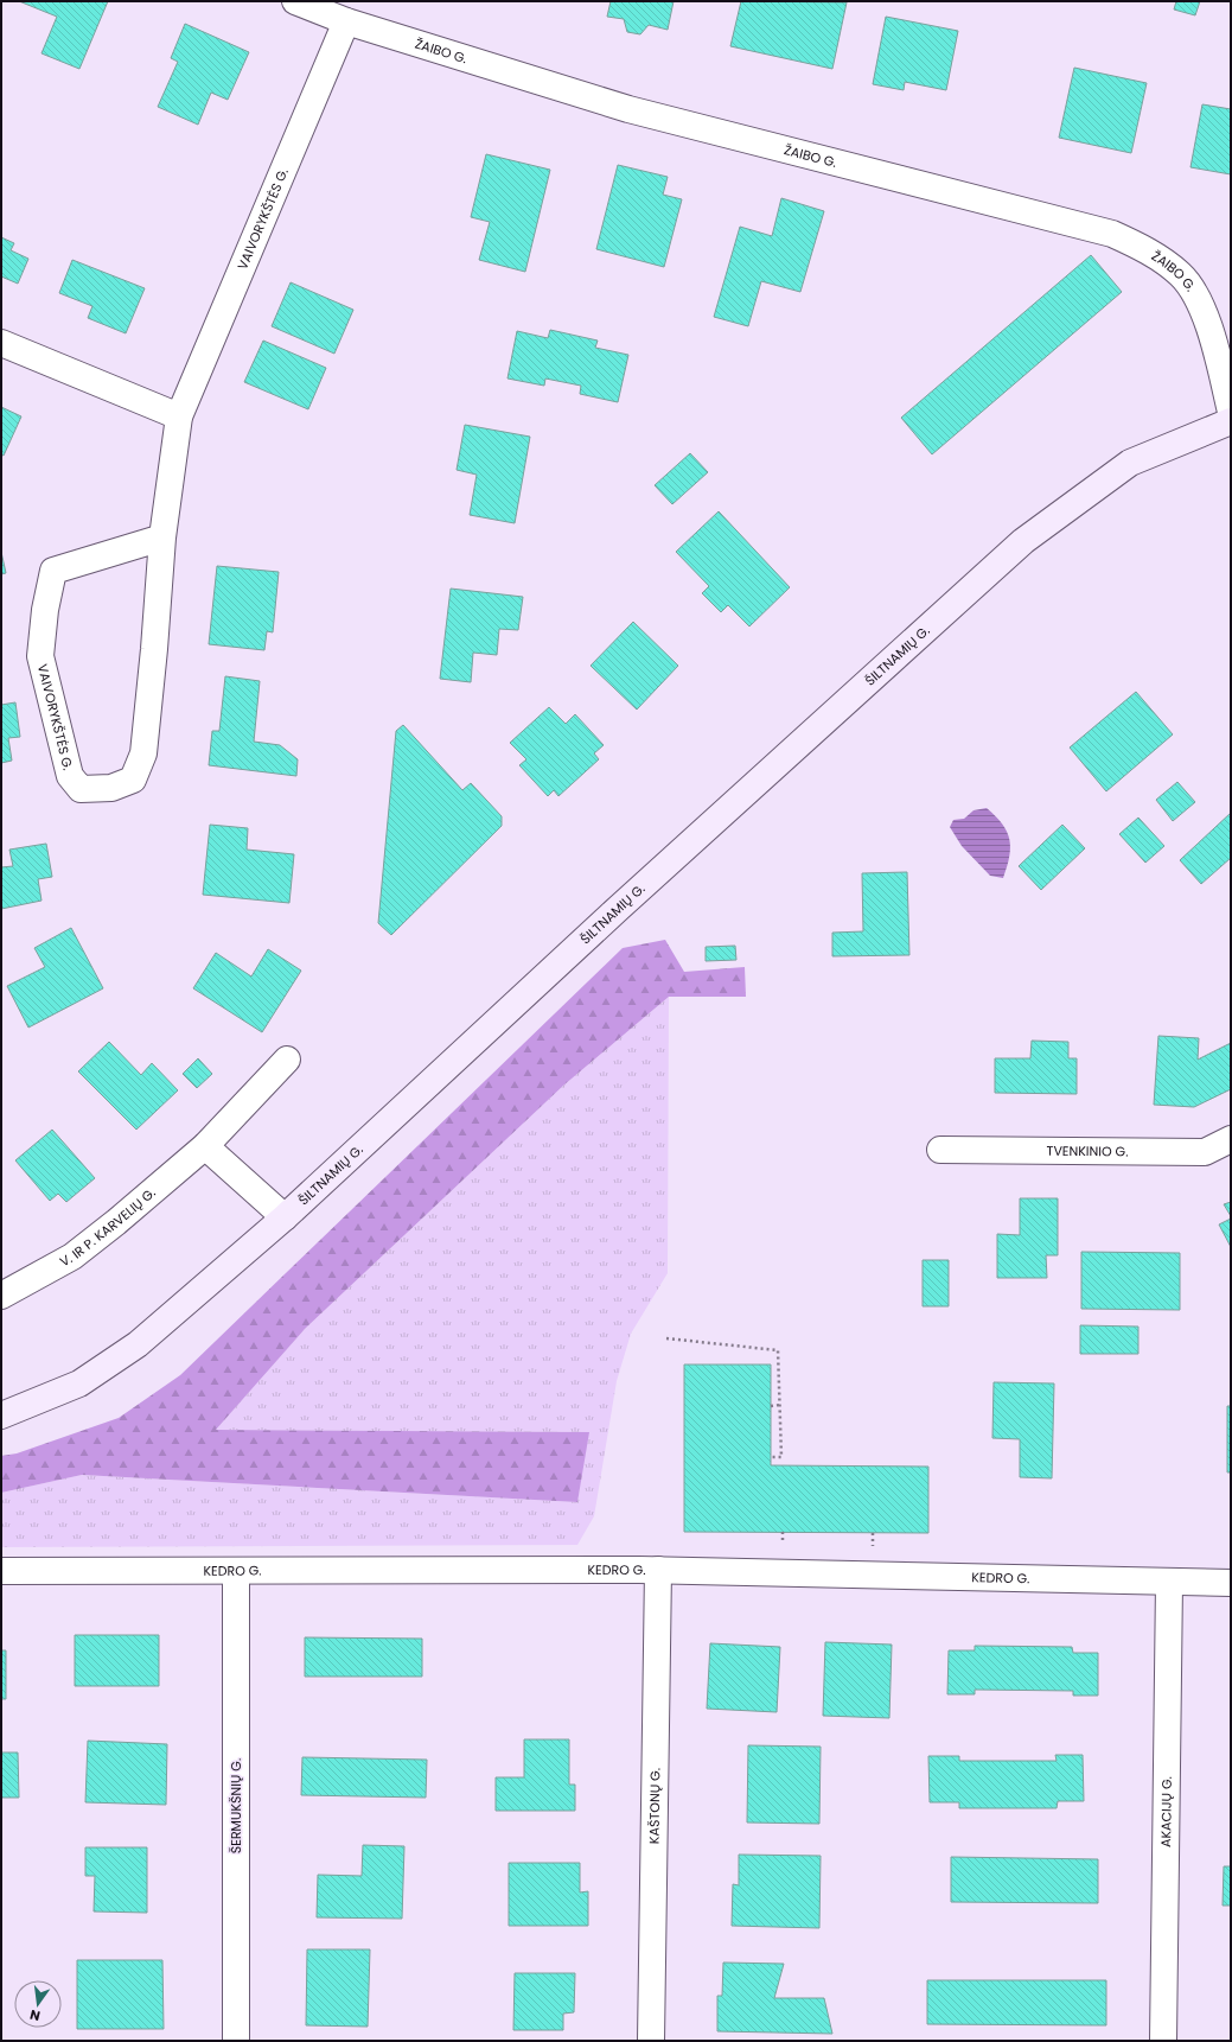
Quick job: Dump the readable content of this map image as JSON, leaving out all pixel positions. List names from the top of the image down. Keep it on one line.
{"streets":{"main road":["ŠILTNAMIŲ G."],"street":["ŽAIBO G.","VAIVORYKŠTĖS G.","TVENKINIO G.","V. IR P. KARVELIŲ G.","KEDRO G.","ŠERMUKŠNIŲ G.","KAŠTONŲ G.","AKACIJŲ G."]},"crossings":[["ŽAIBO G.","VAIVORYKŠTĖS G."],["KEDRO G.","ŠERMUKŠNIŲ G."],["KEDRO G.","KAŠTONŲ G."],["KEDRO G.","AKACIJŲ G."]],"north":"bottom"}
